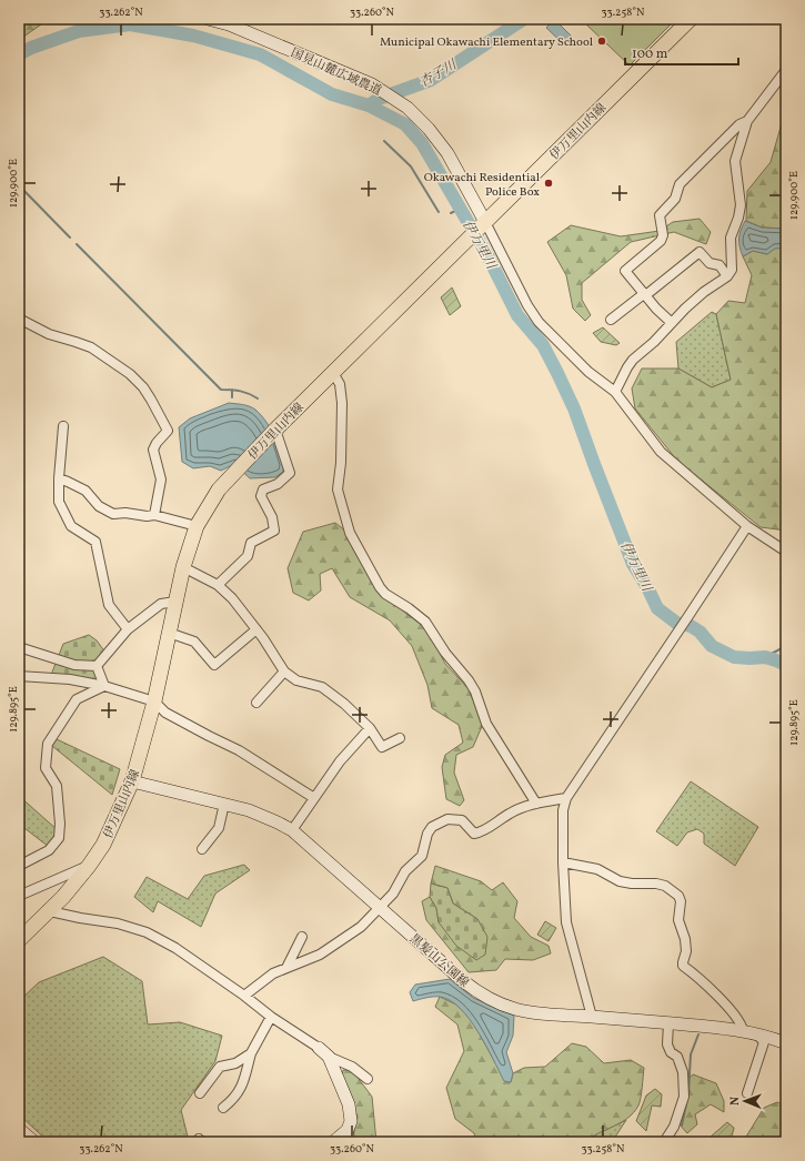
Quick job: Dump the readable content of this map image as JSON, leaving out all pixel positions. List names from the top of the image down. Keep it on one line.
{"streets":{"main road":["国見山麓広域農道","伊万里山内線","黒髪山公園線"]},"crossings":[["国見山麓広域農道","伊万里山内線"],["伊万里山内線","黒髪山公園線"]],"water":["杏子川","伊万里川"],"places":["Municipal Okawachi Elementary School","Okawachi Residential Police Box"],"scale_bar":"100 m","north":"left","coordinates":["33.262°N","33.260°N","33.258°N","129.900°E","129.895°E"]}
